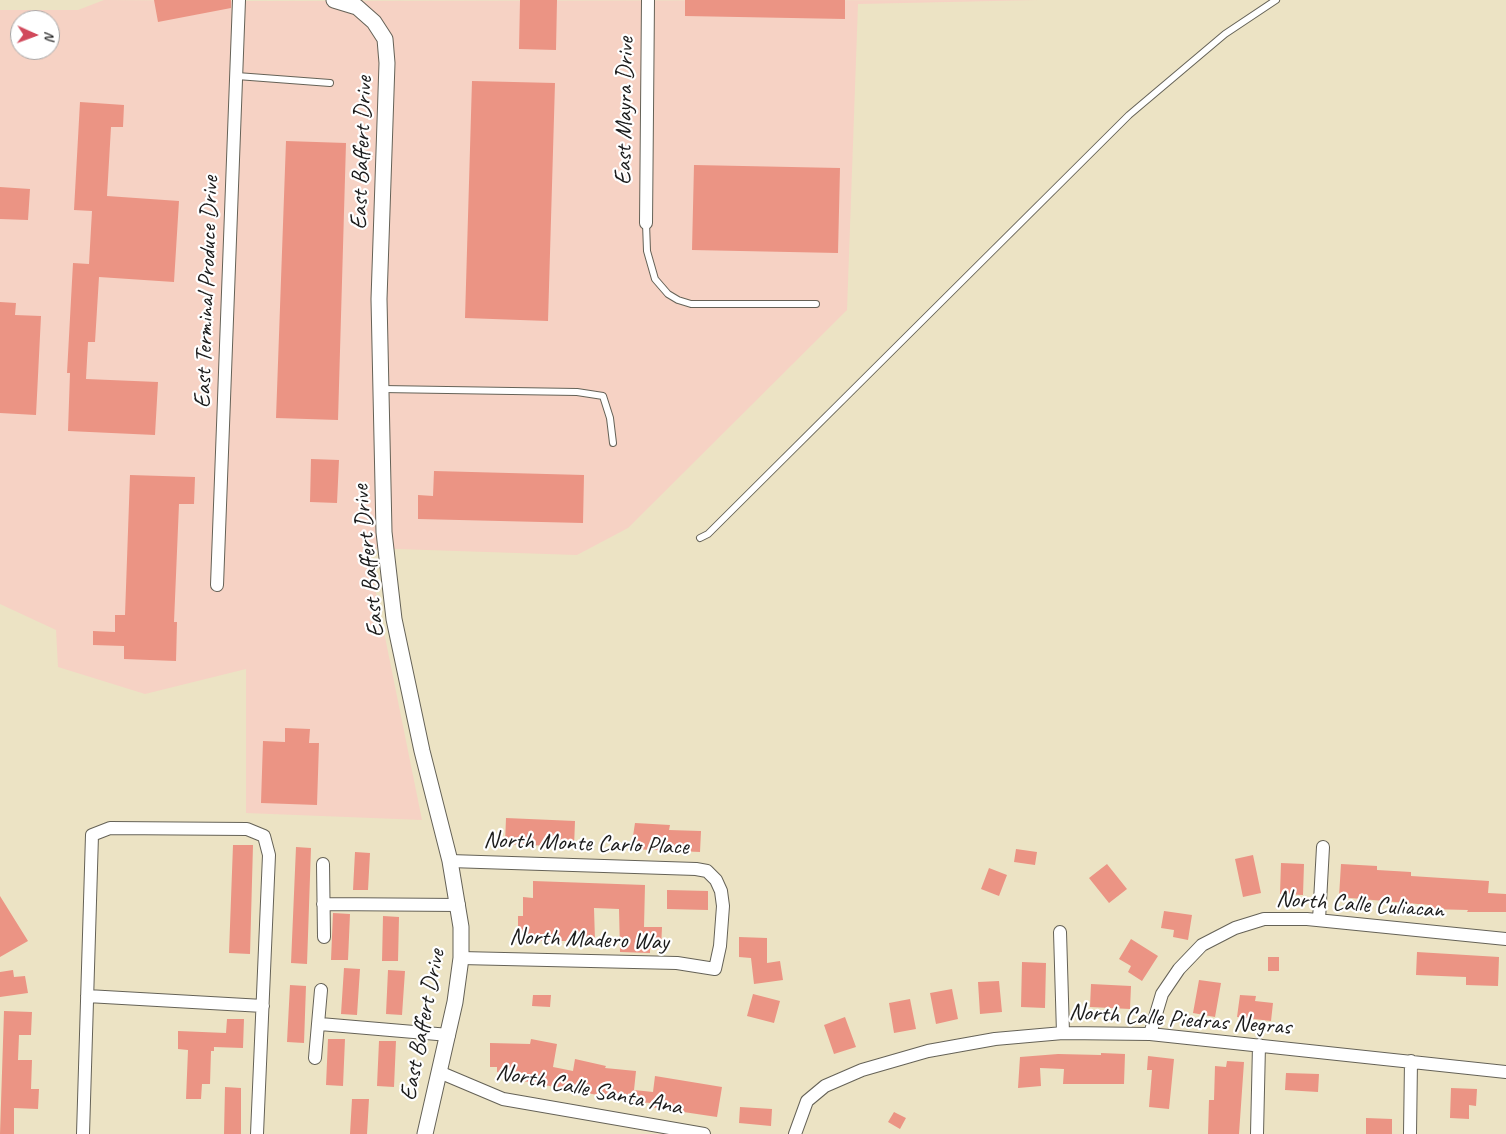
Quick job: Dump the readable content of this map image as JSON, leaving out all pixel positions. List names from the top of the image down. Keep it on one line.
{"streets":{"street":["East Mayra Drive","East Baffert Drive","East Terminal Produce Drive","North Monte Carlo Place","North Calle Culiacan","North Madero Way","North Calle Piedras Negras","North Calle Santa Ana"]},"crossings":[["East Baffert Drive","North Monte Carlo Place"],["East Baffert Drive","North Madero Way"],["East Baffert Drive","North Calle Santa Ana"],["North Monte Carlo Place","North Madero Way"],["North Calle Culiacan","North Calle Piedras Negras"]],"north":"right"}
